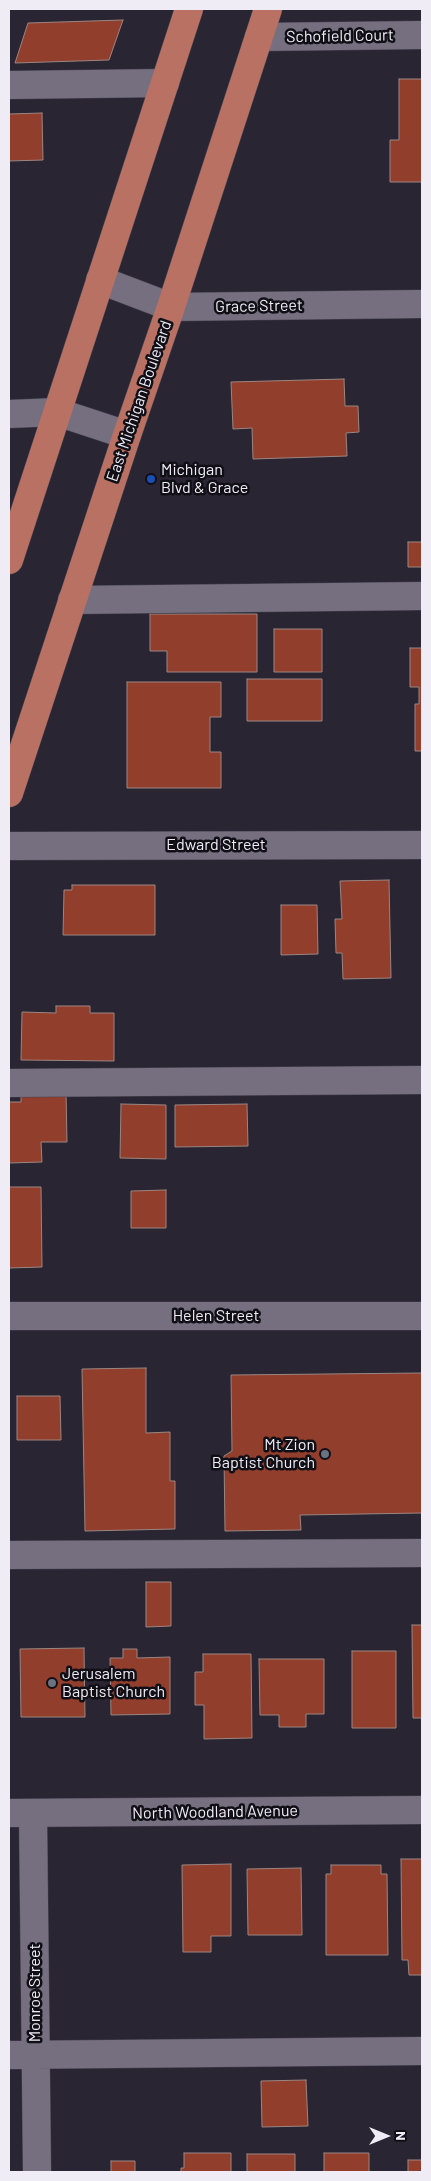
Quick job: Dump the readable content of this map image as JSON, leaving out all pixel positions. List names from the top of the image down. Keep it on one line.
{"streets":{"main road":["East Michigan Boulevard"],"street":["Schofield Court","Grace Street","Edward Street","Helen Street","North Woodland Avenue","Monroe Street"]},"crossings":[["Schofield Court","East Michigan Boulevard"],["Grace Street","East Michigan Boulevard"],["North Woodland Avenue","Monroe Street"]],"places":["Michigan Blvd & Grace","Mt Zion Baptist Church","Jerusalem Baptist Church"],"north":"right"}
